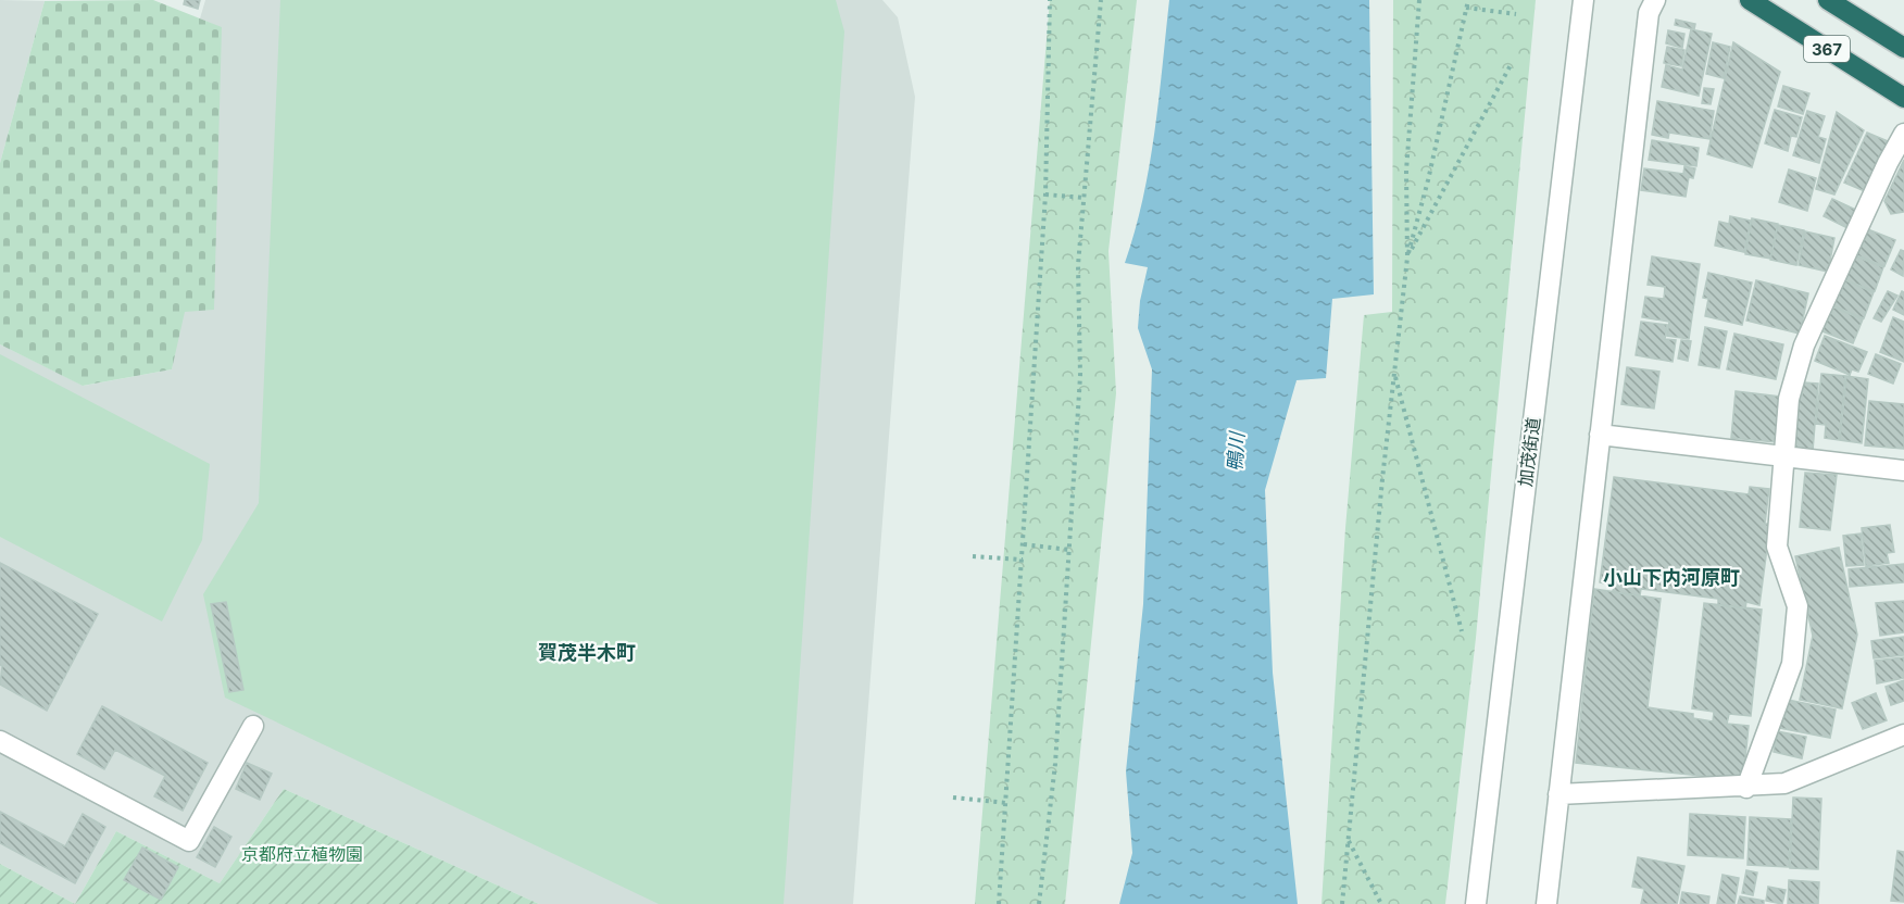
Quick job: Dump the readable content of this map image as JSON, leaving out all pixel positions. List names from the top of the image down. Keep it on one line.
{"streets":{"highway":["367"],"street":["加茂街道"]},"districts":["小山下内河原町","賀茂半木町"],"water":["鴨川"],"parks":["京都府立植物園"]}
